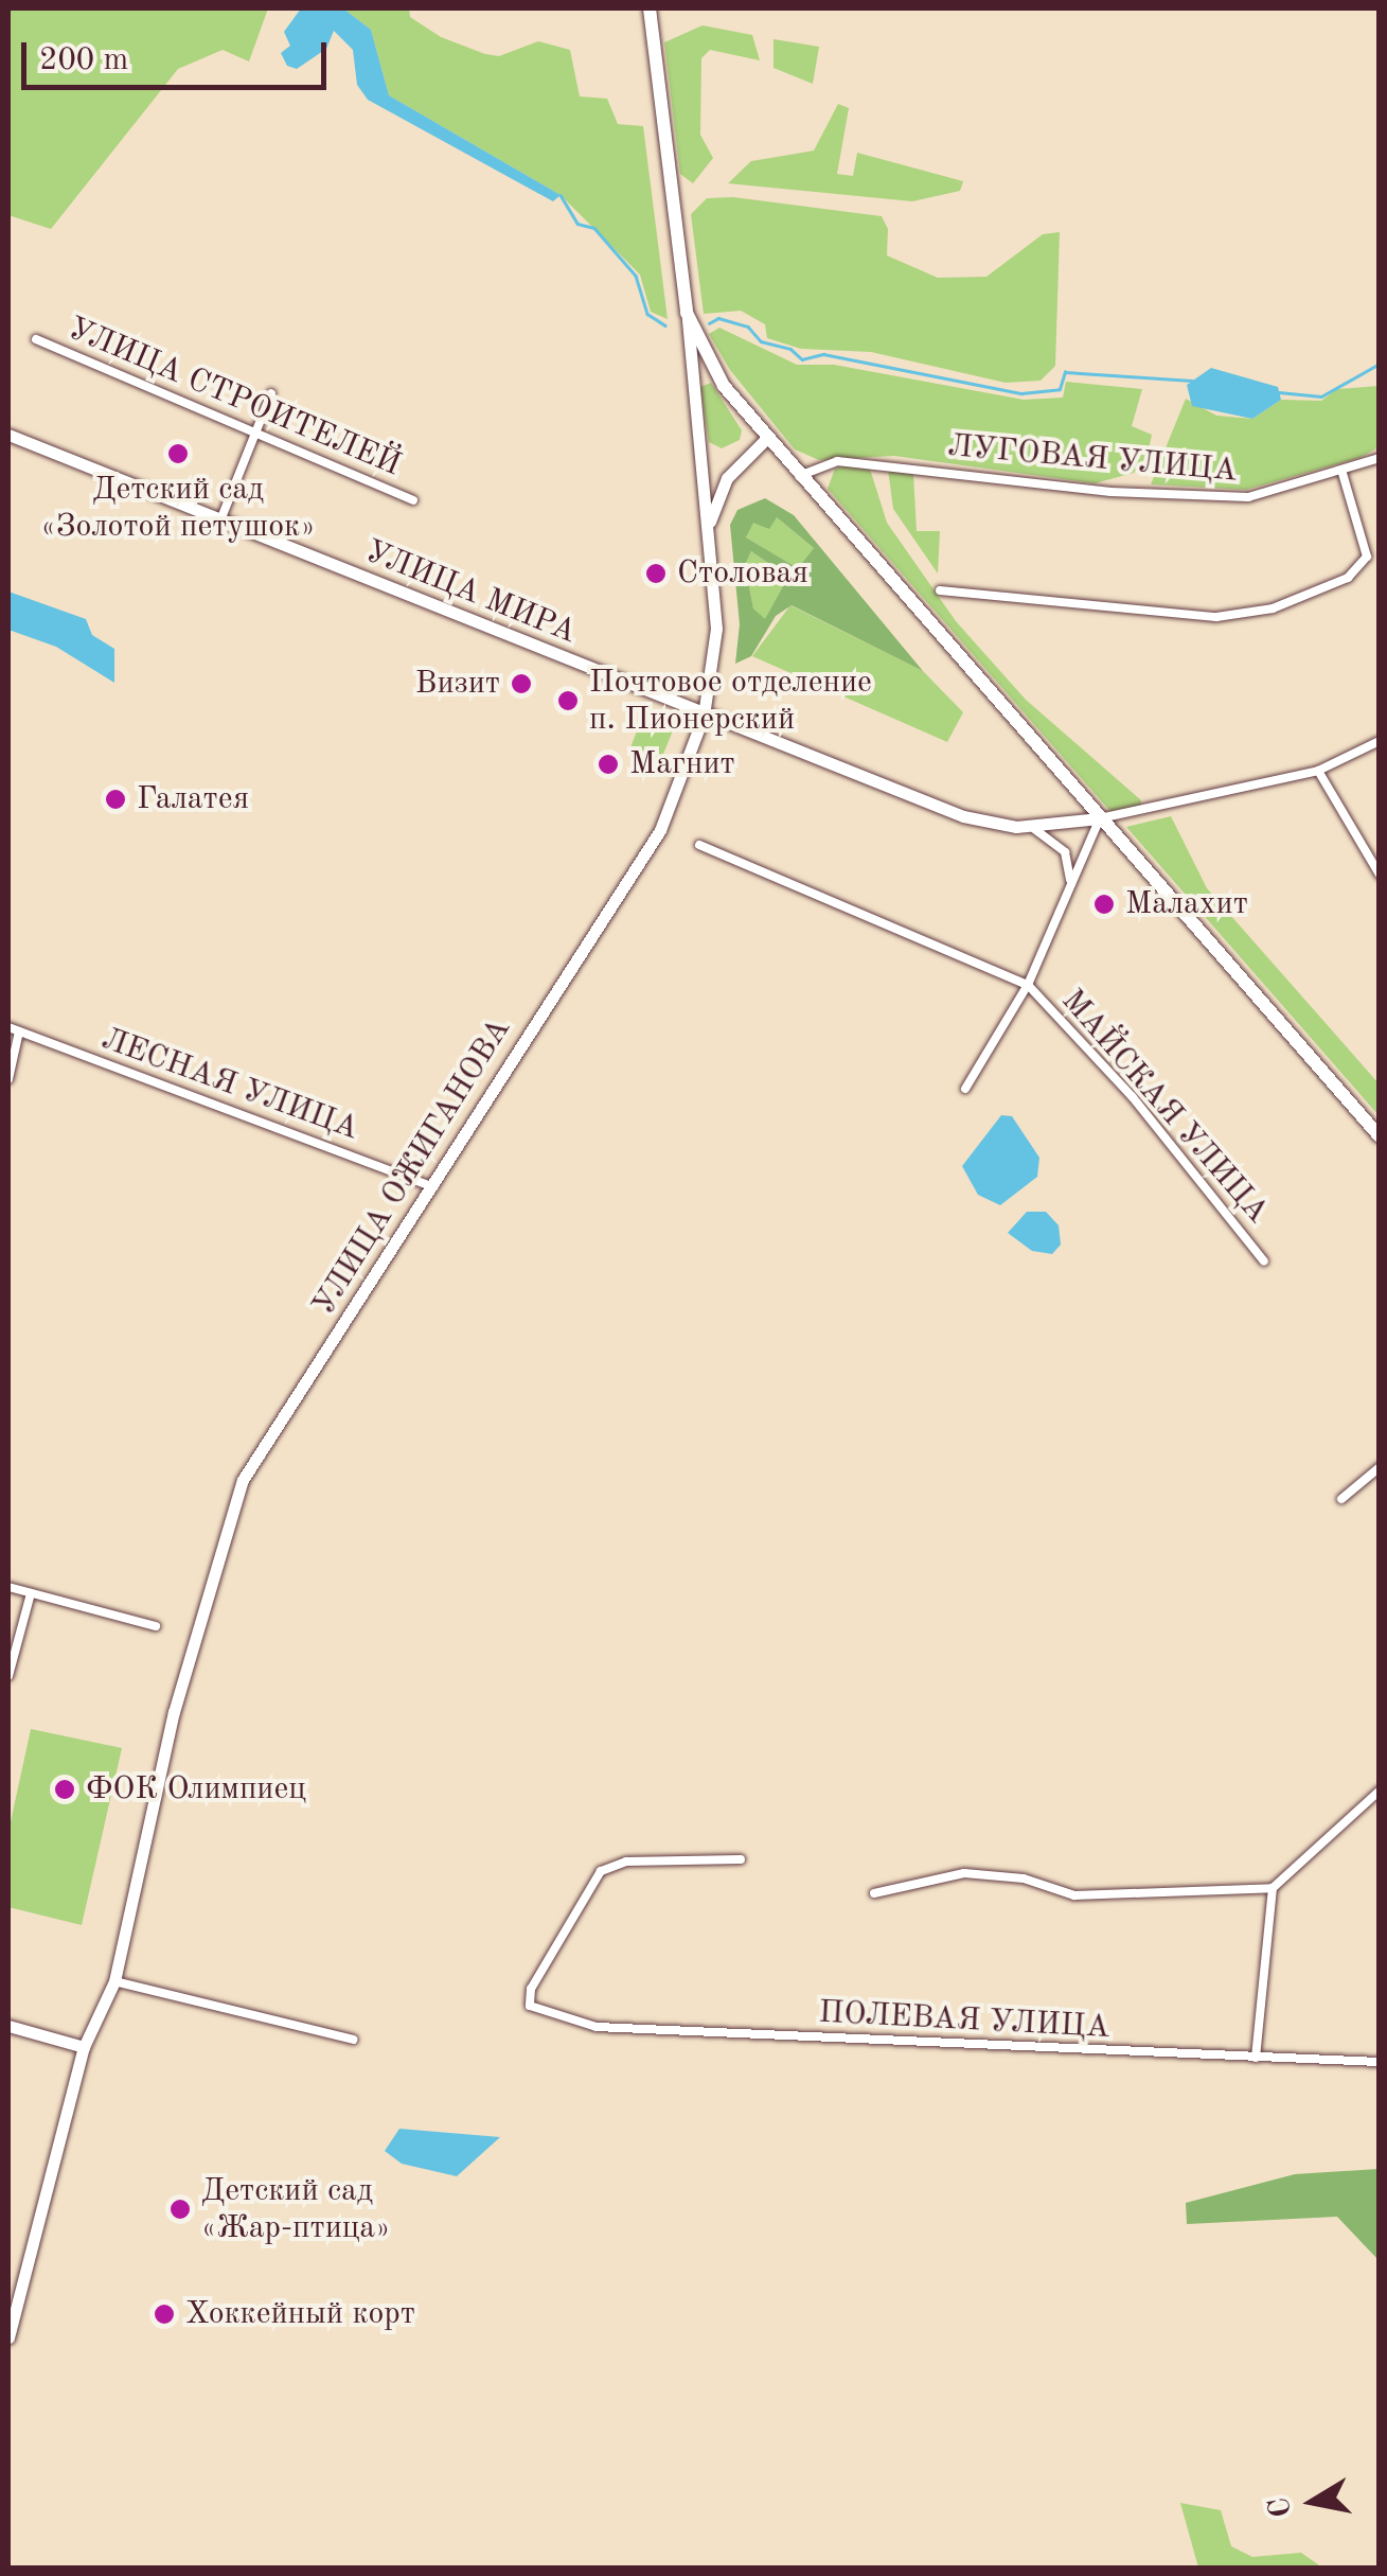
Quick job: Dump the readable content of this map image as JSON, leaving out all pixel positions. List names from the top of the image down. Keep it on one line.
{"streets":{"street":["УЛИЦА СТРОИТЕЛЕЙ","ЛУГОВАЯ УЛИЦА","УЛИЦА МИРА","ЛЕСНАЯ УЛИЦА","МАЙСКАЯ УЛИЦА","УЛИЦА ОЖИГАНОВА","ПОЛЕВАЯ УЛИЦА"]},"crossings":[["УЛИЦА МИРА","УЛИЦА ОЖИГАНОВА"],["ЛЕСНАЯ УЛИЦА","УЛИЦА ОЖИГАНОВА"]],"places":["Детский сад «Золотой петушок»","Столовая","Визит","Почтовое отделение п. Пионерский","Магнит","Галатея","Малахит","ФОК Олимпиец","Детский сад «Жар-птица»","Хоккейный корт"],"scale_bar":"200 m","north":"left"}
